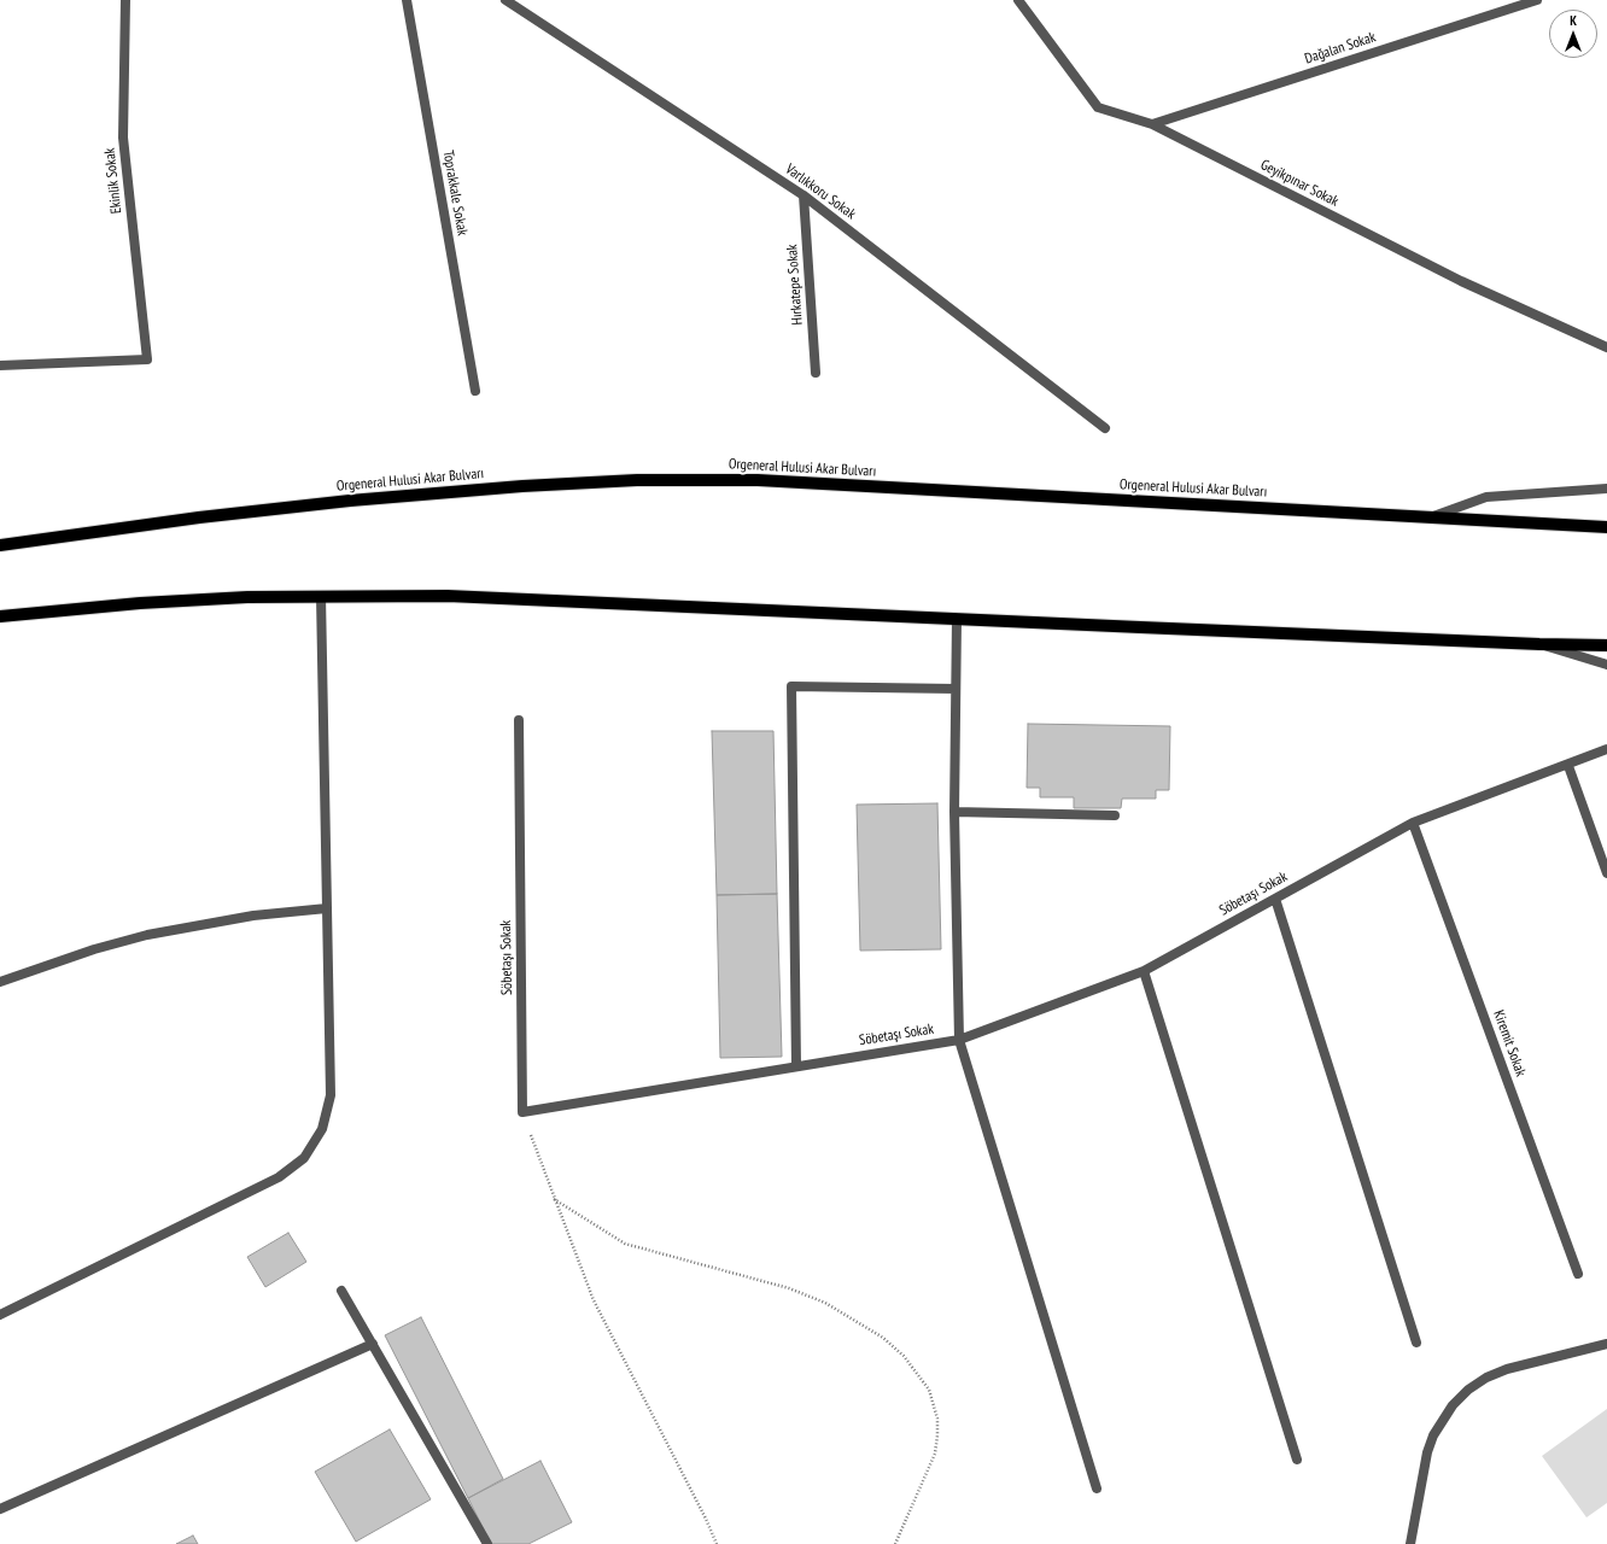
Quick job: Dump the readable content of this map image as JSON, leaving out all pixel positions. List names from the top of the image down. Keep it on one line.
{"streets":{"main road":["Orgeneral Hulusi Akar Bulvarı"],"street":["Dağalan Sokak","Ekinlik Sokak","Geyikpınar Sokak","Varlıkkoru Sokak","Toprakkale Sokak","Hırkatepe Sokak","Söbetaşı Sokak","Kiremit Sokak"]},"crossings":[["Dağalan Sokak","Geyikpınar Sokak"],["Varlıkkoru Sokak","Hırkatepe Sokak"],["Söbetaşı Sokak","Kiremit Sokak"]],"north":"top"}
